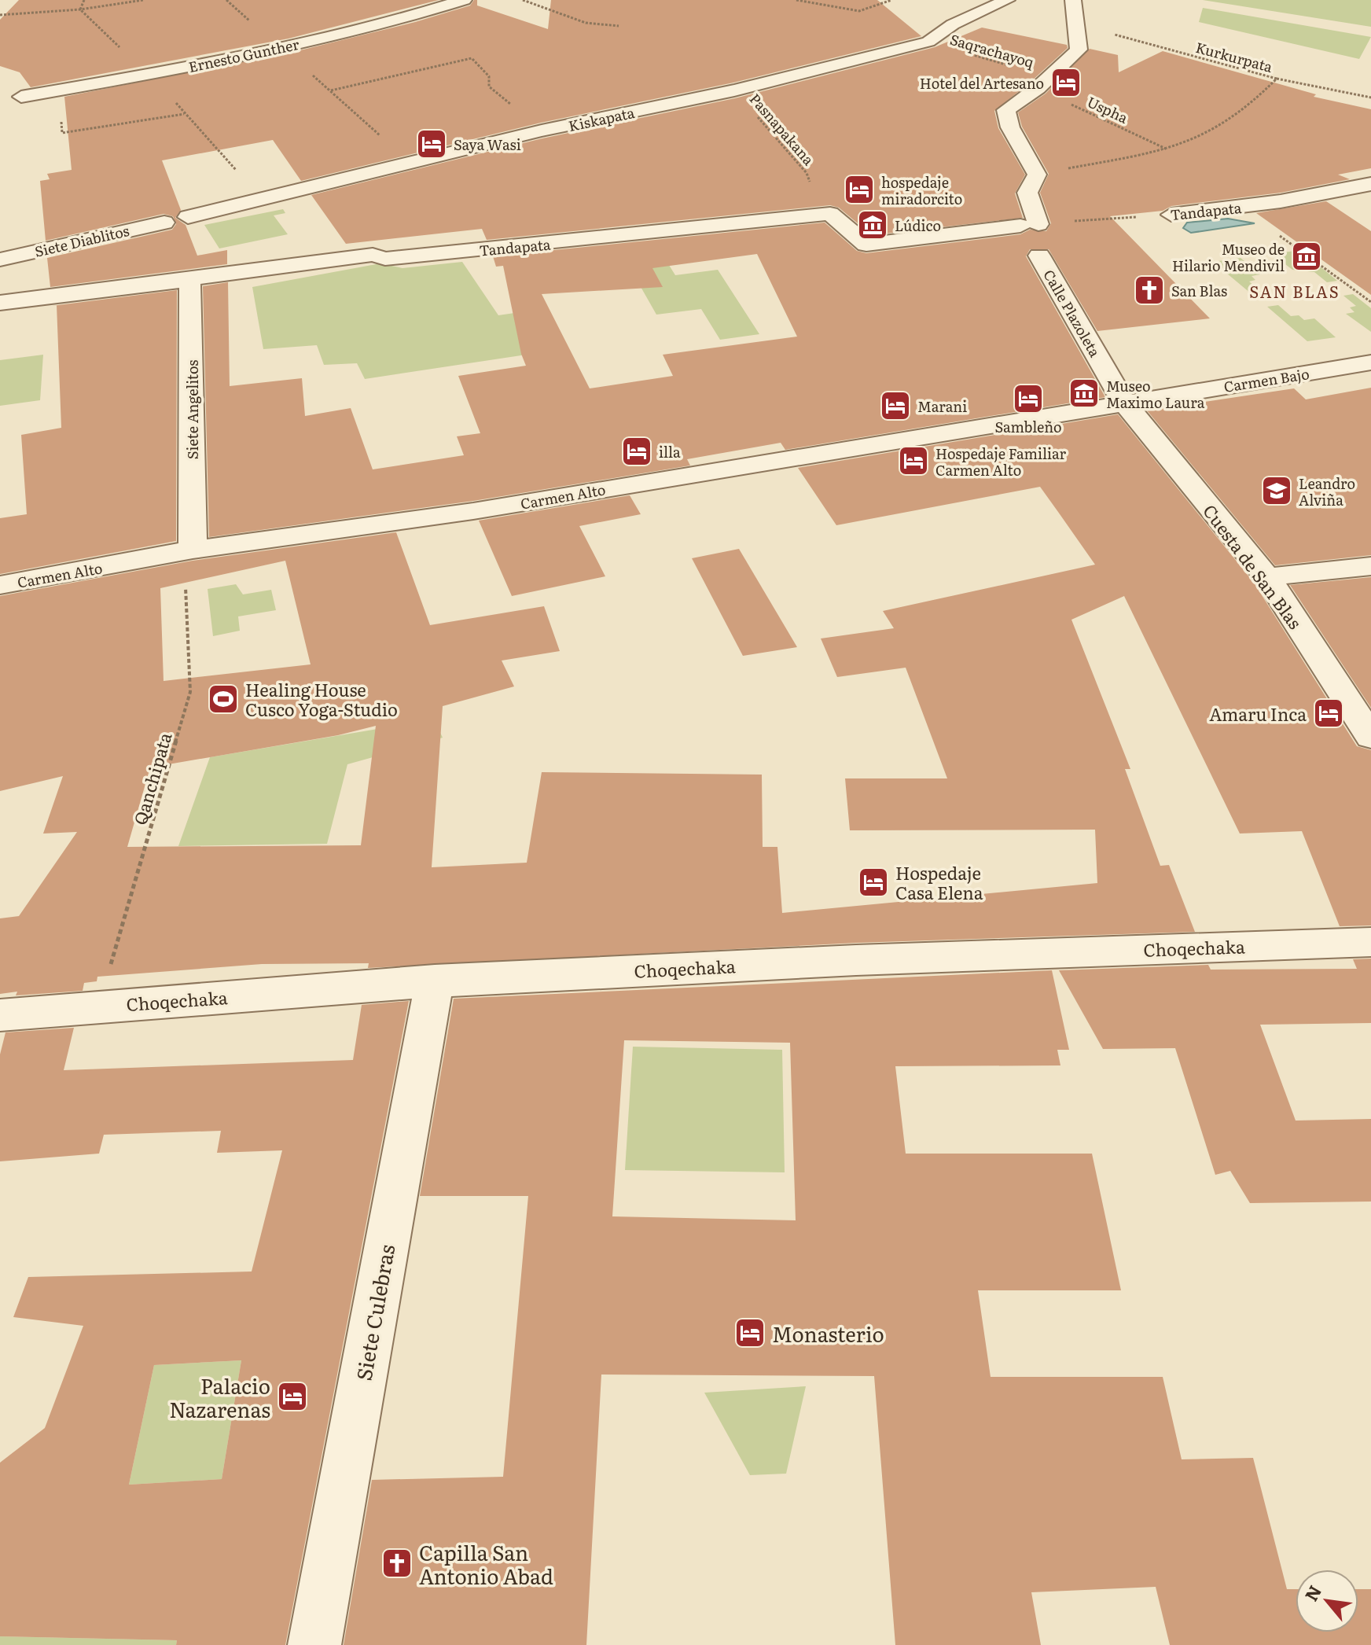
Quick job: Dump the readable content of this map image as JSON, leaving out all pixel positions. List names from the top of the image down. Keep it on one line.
{"streets":{"street":["Ernesto Gunther","Kiskapata","Tandapata","Siete Diablitos","Calle Plazoleta","Carmen Bajo","Siete Angelitos","Carmen Alto","Cuesta de San Blas","Choqechaka","Siete Culebras"],"path":["Saqrachayoq","Kurkurpata","Uspha","Pasnapakana","Qanchipata"]},"crossings":[["Saqrachayoq","Uspha"],["Saqrachayoq","Kiskapata"],["Kurkurpata","Uspha"],["Kiskapata","Pasnapakana"],["Pasnapakana","Tandapata"],["Tandapata","Siete Angelitos"],["Calle Plazoleta","Carmen Bajo"],["Calle Plazoleta","Carmen Alto"],["Calle Plazoleta","Cuesta de San Blas"],["Carmen Bajo","Carmen Alto"],["Carmen Bajo","Cuesta de San Blas"],["Siete Angelitos","Carmen Alto"],["Siete Angelitos","Qanchipata"],["Carmen Alto","Cuesta de San Blas"],["Carmen Alto","Qanchipata"],["Qanchipata","Choqechaka"],["Choqechaka","Siete Culebras"]],"districts":["SAN BLAS"],"places":{"hotel":["Hotel del Artesano","Saya Wasi","hospedaje miradorcito","Sambleño","Marani","illa","Hospedaje Familiar Carmen Alto","Amaru Inca","Hospedaje Casa Elena","Monasterio","Palacio Nazarenas"],"museum":["Lúdico","Museo de Hilario Mendivil","Museo Maximo Laura"],"church":["San Blas","Capilla San Antonio Abad"],"school or university":["Leandro Alviña"],"sports":["Healing House Cusco Yoga-Studio"]},"north":"top left"}
